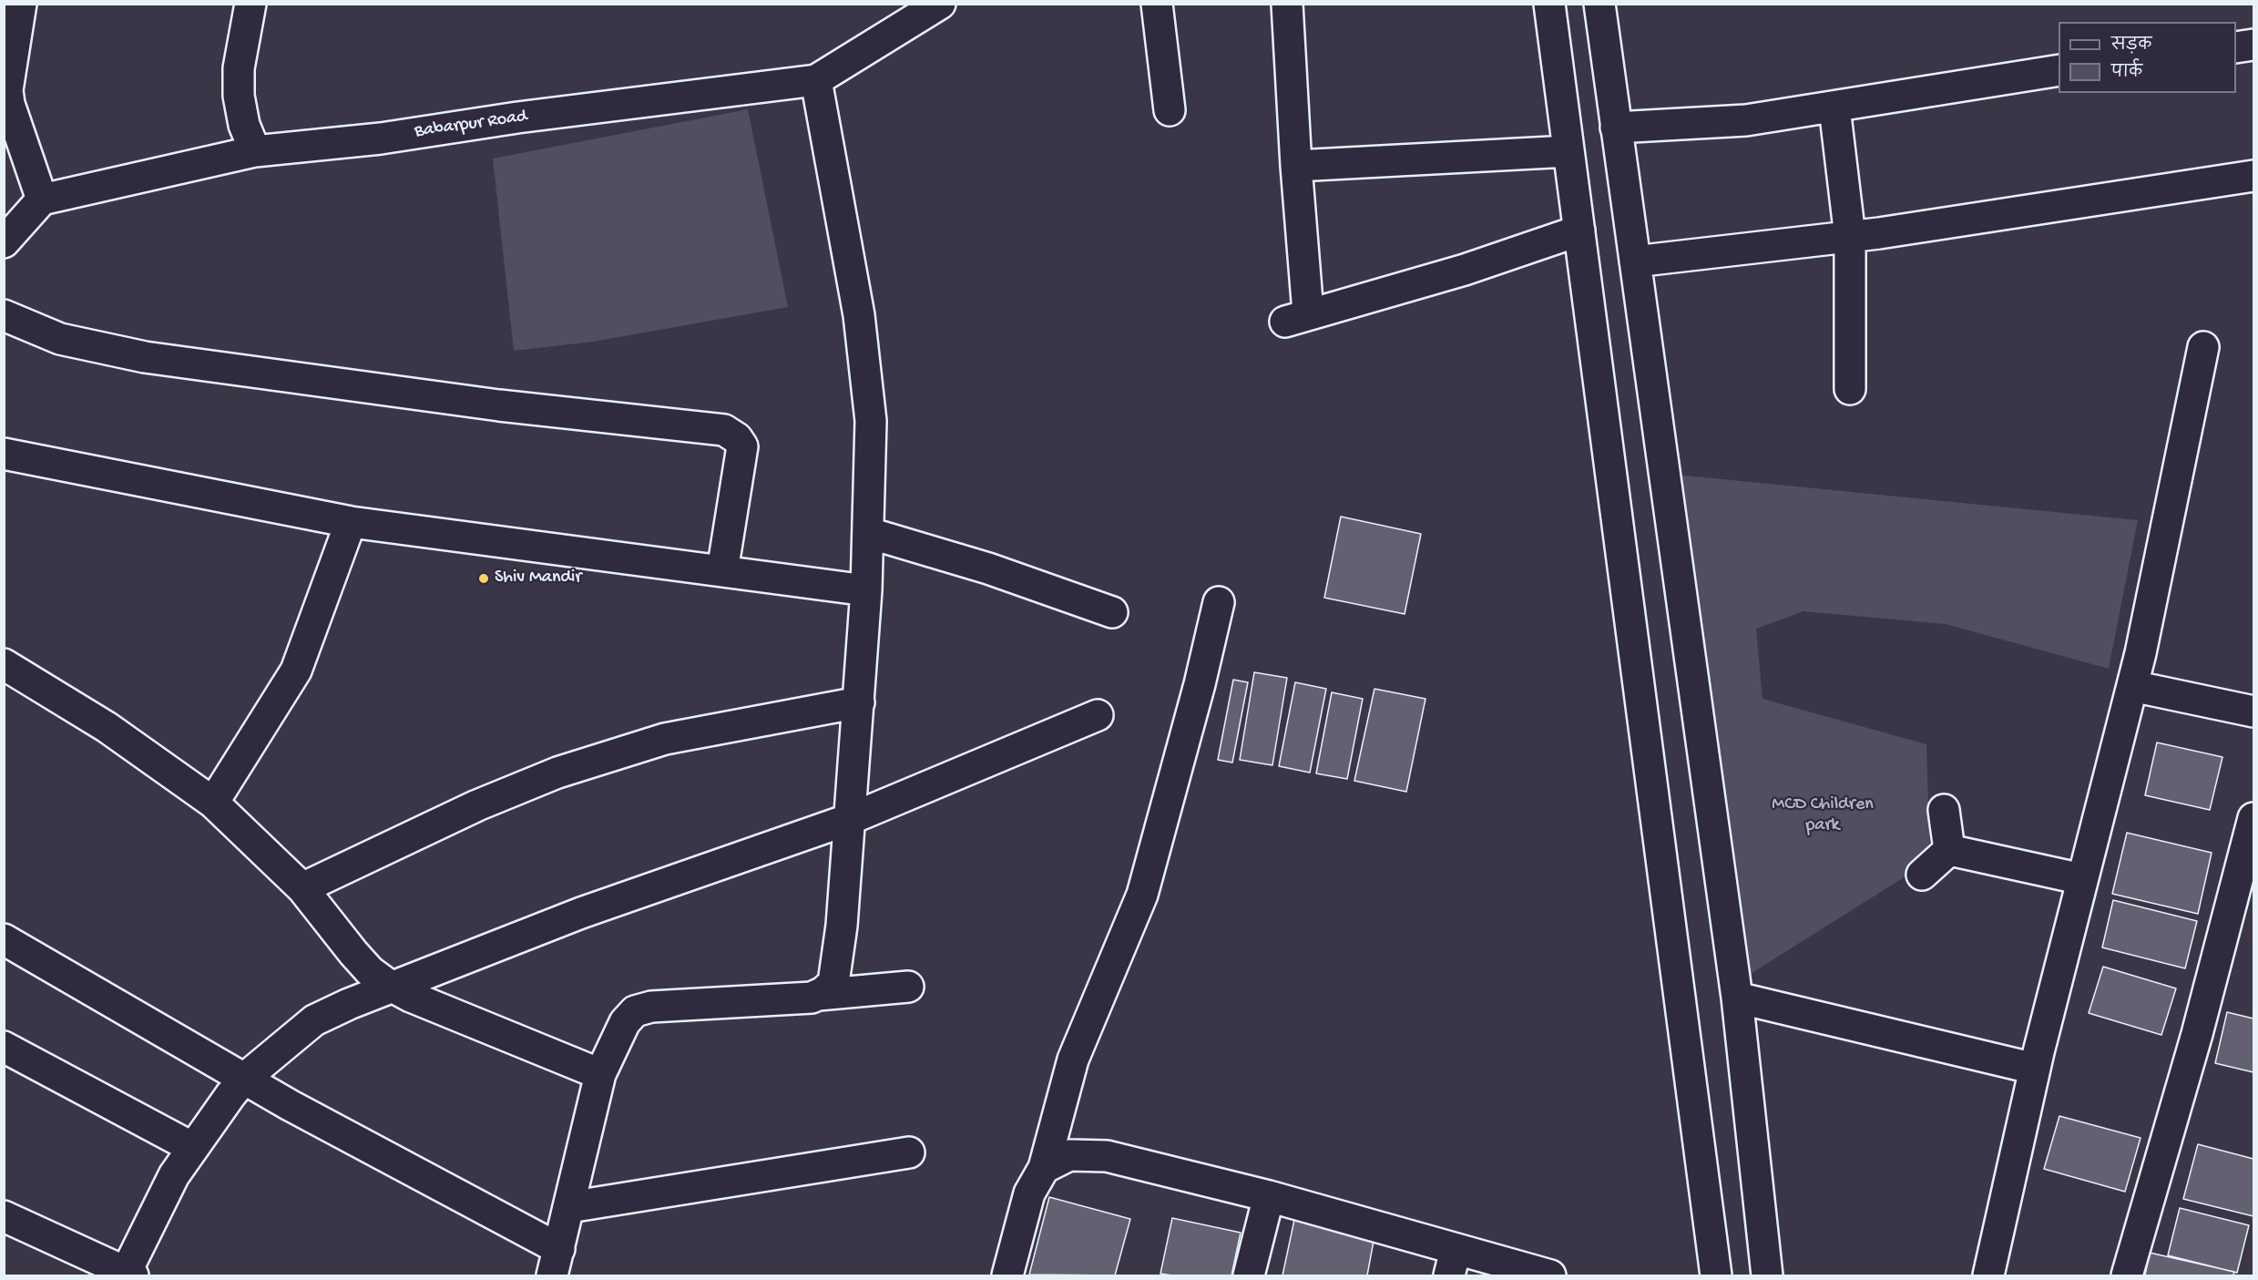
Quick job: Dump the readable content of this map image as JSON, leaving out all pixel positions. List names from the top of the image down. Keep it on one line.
{"streets":{"street":["Babarpur Road"]},"parks":["MCD Children park"],"places":["Shiv Mandir"],"legend":["सड़क","पार्क"]}
